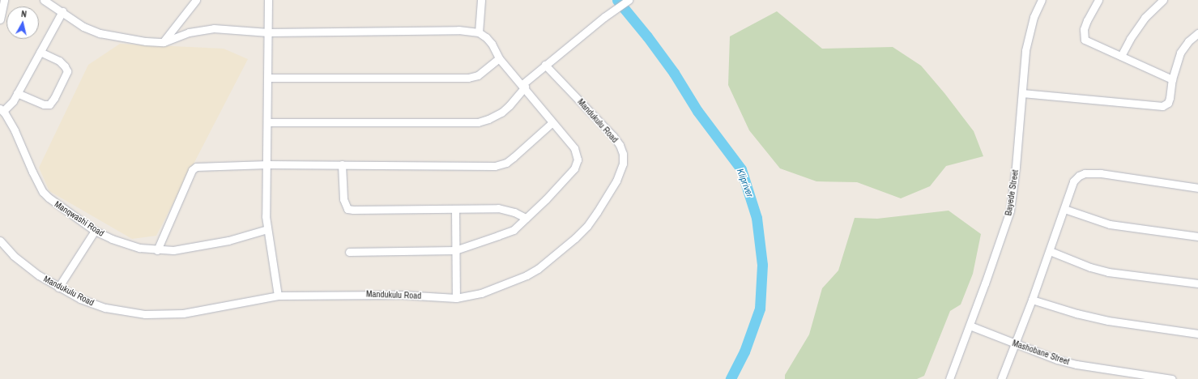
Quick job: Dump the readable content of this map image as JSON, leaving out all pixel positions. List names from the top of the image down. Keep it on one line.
{"streets":{"street":["Mandukulu Road","Bayede Street","Manqwashi Road","Mashobane Street"]},"crossings":[["Bayede Street","Mashobane Street"]],"water":["Klipriver"],"north":"top"}
